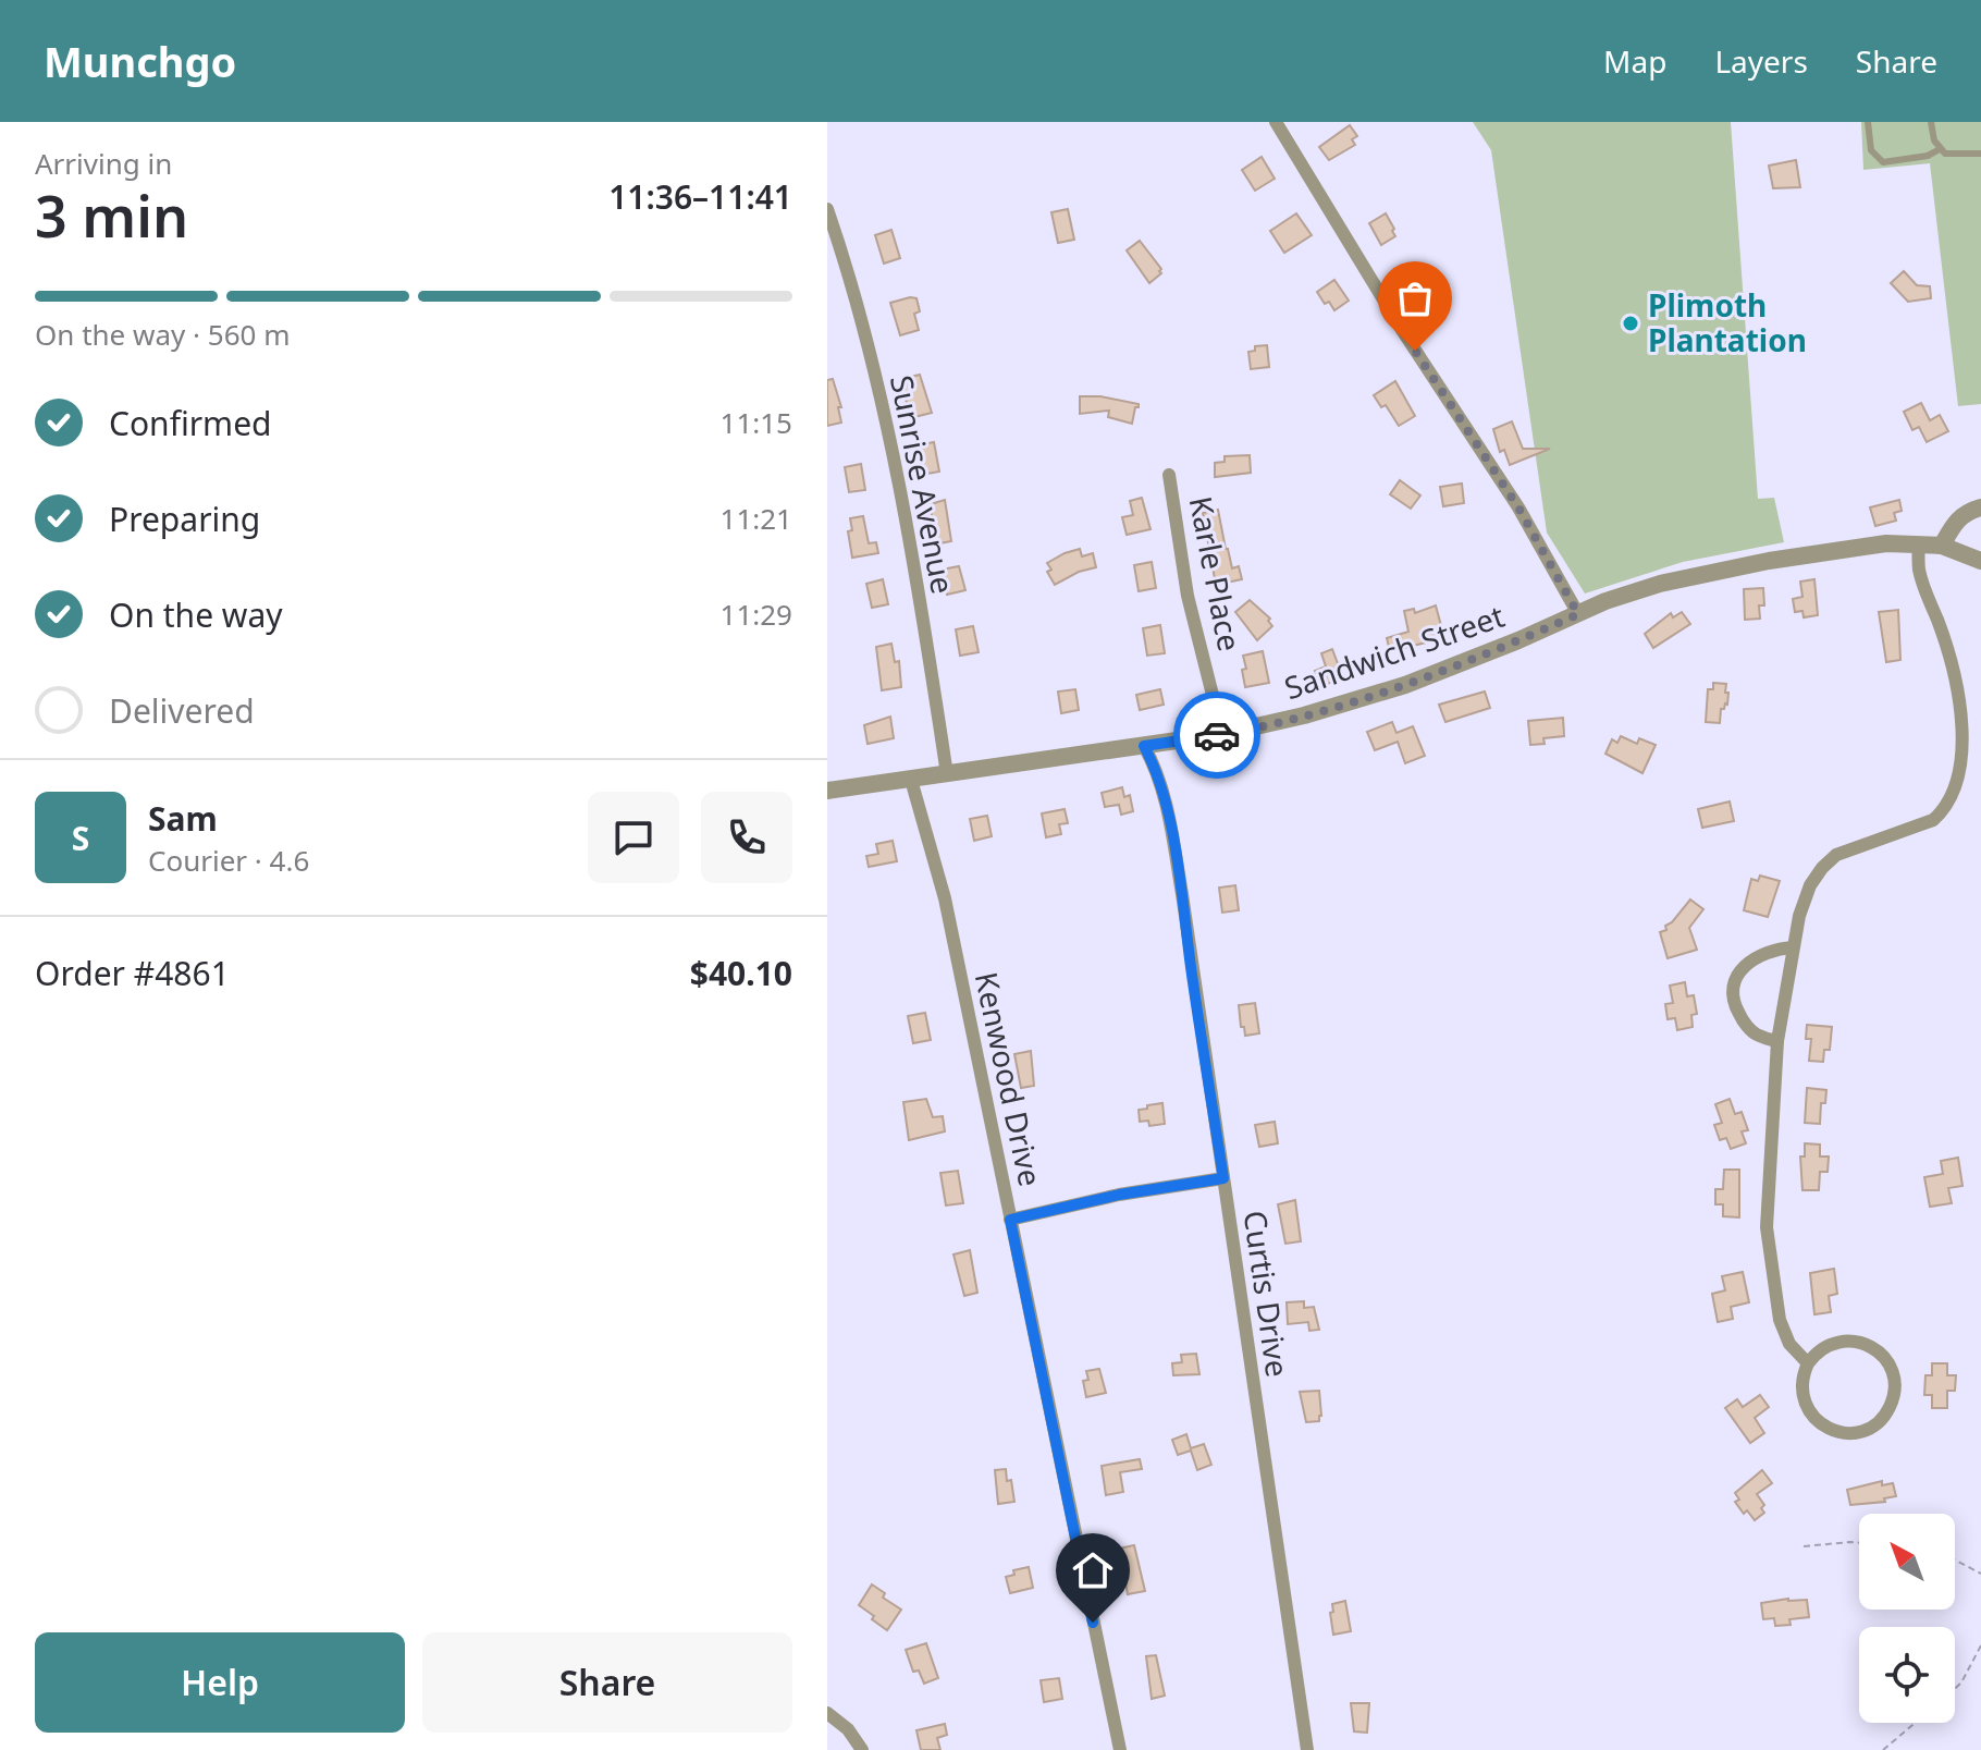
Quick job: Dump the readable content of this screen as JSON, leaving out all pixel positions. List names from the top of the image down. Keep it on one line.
{"streets":{"street":["Sunrise Avenue","Karle Place","Sandwich Street","Kenwood Drive","Curtis Drive"]},"crossings":[["Sunrise Avenue","Sandwich Street"],["Karle Place","Sandwich Street"],["Sandwich Street","Kenwood Drive"],["Sandwich Street","Curtis Drive"]],"places":["Plimoth Plantation"],"north":"top left","page":{"header":"Munchgo","nav":["Map","Layers","Share"],"heading":["3 min","Arriving in","11:36–11:41"],"panel":["Sam","Courier · 4.6","Order #4861","$40.10"],"bar":"On the way · 560 m","list":[["Confirmed","11:15"],["Preparing","11:21"],["On the way","11:29"],"Delivered"],"round":"S","buttons":["Help","Share"]}}
